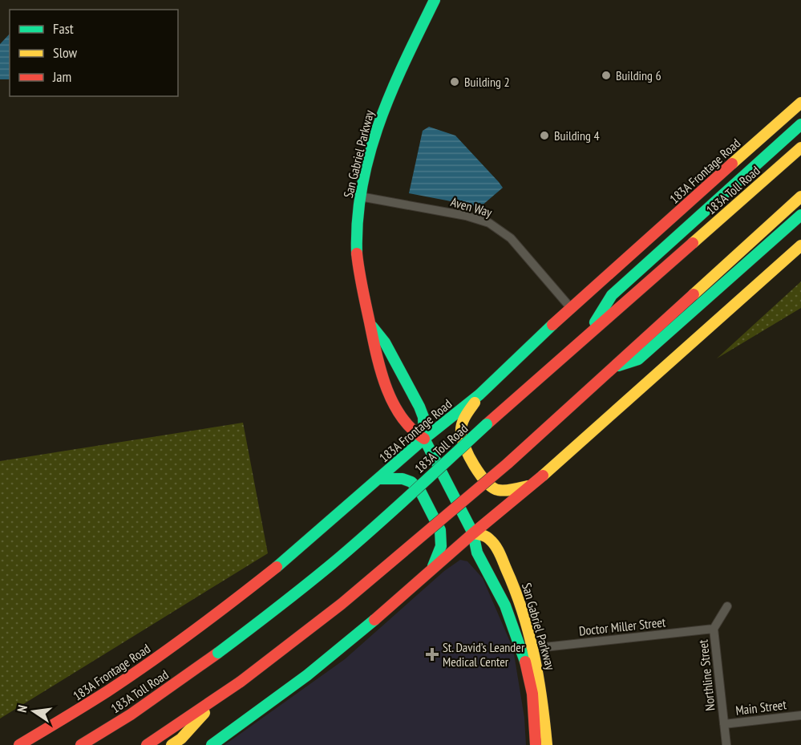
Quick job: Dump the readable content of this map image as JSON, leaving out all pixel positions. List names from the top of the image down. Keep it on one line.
{"streets":{"main road":["San Gabriel Parkway","183A Frontage Road","183A Toll Road"],"street":["Aven Way","Doctor Miller Street","Northline Street","Main Street"]},"crossings":[["San Gabriel Parkway","183A Frontage Road"],["San Gabriel Parkway","Aven Way"],["San Gabriel Parkway","Doctor Miller Street"],["183A Frontage Road","Aven Way"],["Doctor Miller Street","Northline Street"],["Northline Street","Main Street"]],"places":{"other":["Building 6","Building 2","Building 4"],"health":["St. David’s Leander Medical Center"]},"legend":["Fast","Slow","Jam"],"north":"left"}
